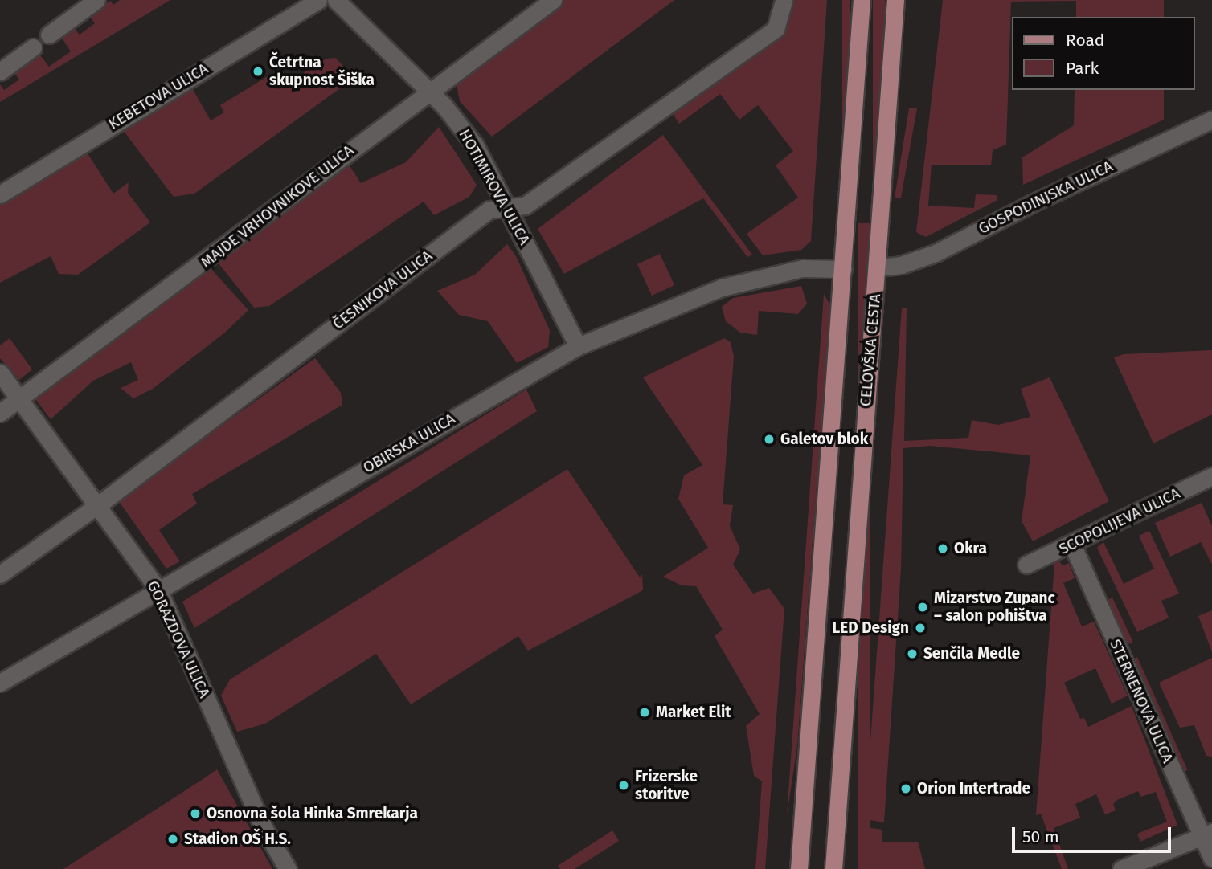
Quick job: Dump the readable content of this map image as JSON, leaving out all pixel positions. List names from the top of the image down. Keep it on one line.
{"streets":{"main road":["CELOVŠKA CESTA"],"street":["KEBETOVA ULICA","HOTIMIROVA ULICA","GOSPODINJSKA ULICA","MAJDE VRHOVNIKOVE ULICA","ČESNIKOVA ULICA","OBIRSKA ULICA","SCOPOLIJEVA ULICA","GORAZDOVA ULICA","STERNENOVA ULICA"]},"crossings":[["HOTIMIROVA ULICA","MAJDE VRHOVNIKOVE ULICA"],["HOTIMIROVA ULICA","ČESNIKOVA ULICA"],["HOTIMIROVA ULICA","OBIRSKA ULICA"],["GOSPODINJSKA ULICA","CELOVŠKA CESTA"],["MAJDE VRHOVNIKOVE ULICA","GORAZDOVA ULICA"],["ČESNIKOVA ULICA","GORAZDOVA ULICA"],["CELOVŠKA CESTA","OBIRSKA ULICA"],["OBIRSKA ULICA","GORAZDOVA ULICA"],["SCOPOLIJEVA ULICA","STERNENOVA ULICA"]],"places":["Četrtna skupnost Šiška","Galetov blok","Okra","Mizarstvo Zupanc – salon pohištva","LED Design","Senčila Medle","Market Elit","Frizerske storitve","Orion Intertrade","Osnovna šola Hinka Smrekarja","Stadion OŠ H.S."],"legend":["Road","Park"],"scale_bar":"50 m"}
